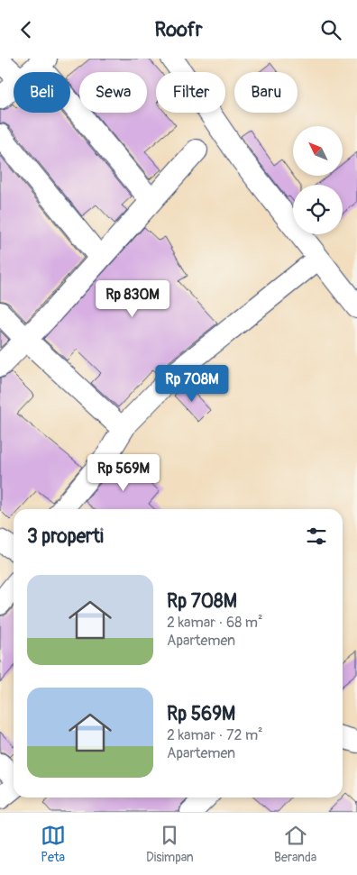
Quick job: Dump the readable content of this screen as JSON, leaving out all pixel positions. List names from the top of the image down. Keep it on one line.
{"north":"top left","page":{"header":"Roofr","chip":["Beli","Sewa","Filter","Baru"],"price":["Rp 830M","Rp 708M","Rp 569M"],"heading":"3 properti","list":[{"name":"Rp 708M","note":"2 kamar · 68 m² · Apartemen"},{"name":"Rp 569M","note":"2 kamar · 72 m² · Apartemen"}],"tabs":["Peta","Disimpan","Beranda"]}}
